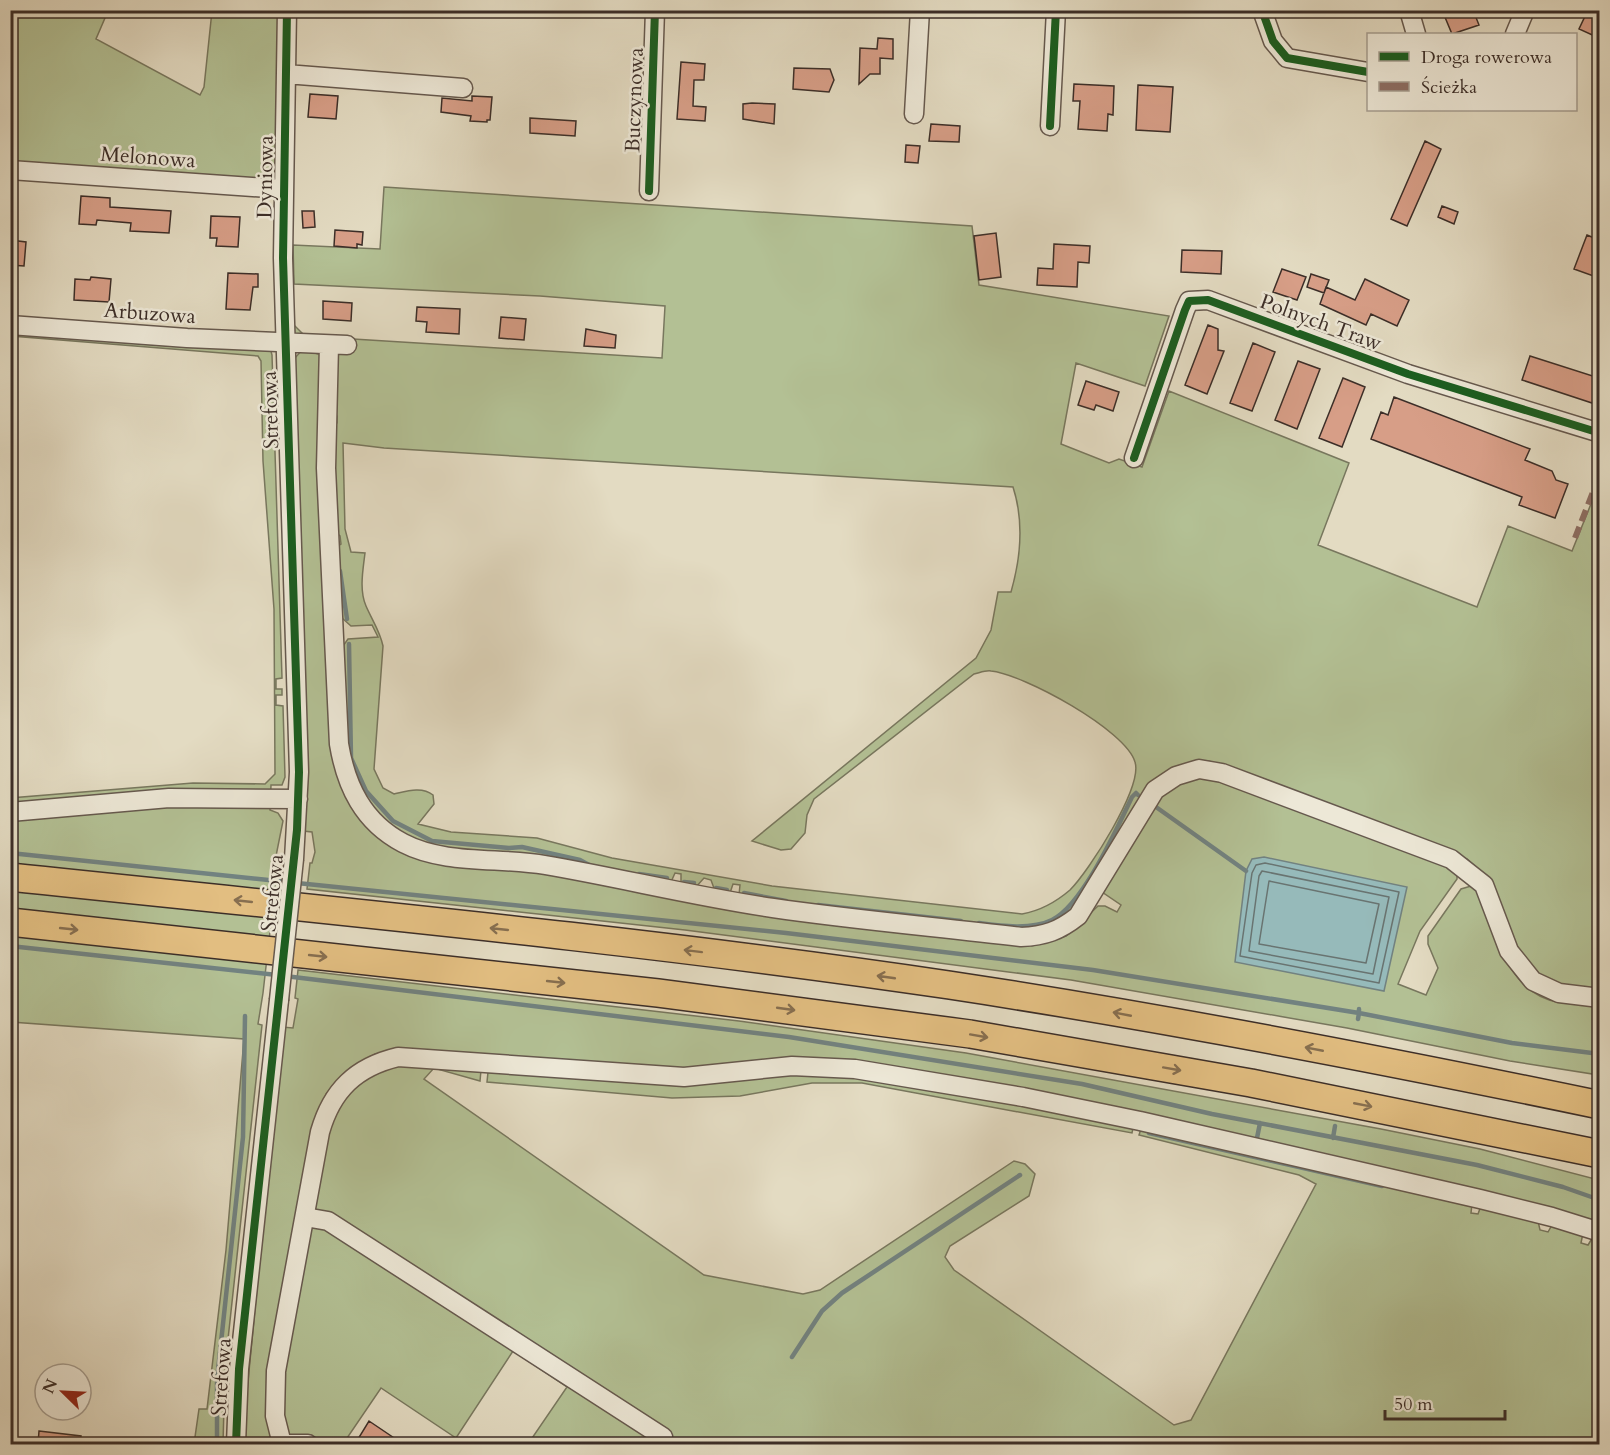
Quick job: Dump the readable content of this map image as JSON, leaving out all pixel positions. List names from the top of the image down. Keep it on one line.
{"streets":{"street":["Buczynowa","Melonowa","Dyniowa","Arbuzowa","Polnych Traw","Strefowa"]},"crossings":[["Melonowa","Dyniowa"],["Dyniowa","Arbuzowa"],["Dyniowa","Strefowa"],["Arbuzowa","Strefowa"]],"legend":["Droga rowerowa","Ścieżka"],"scale_bar":"50 m","north":"top left"}
